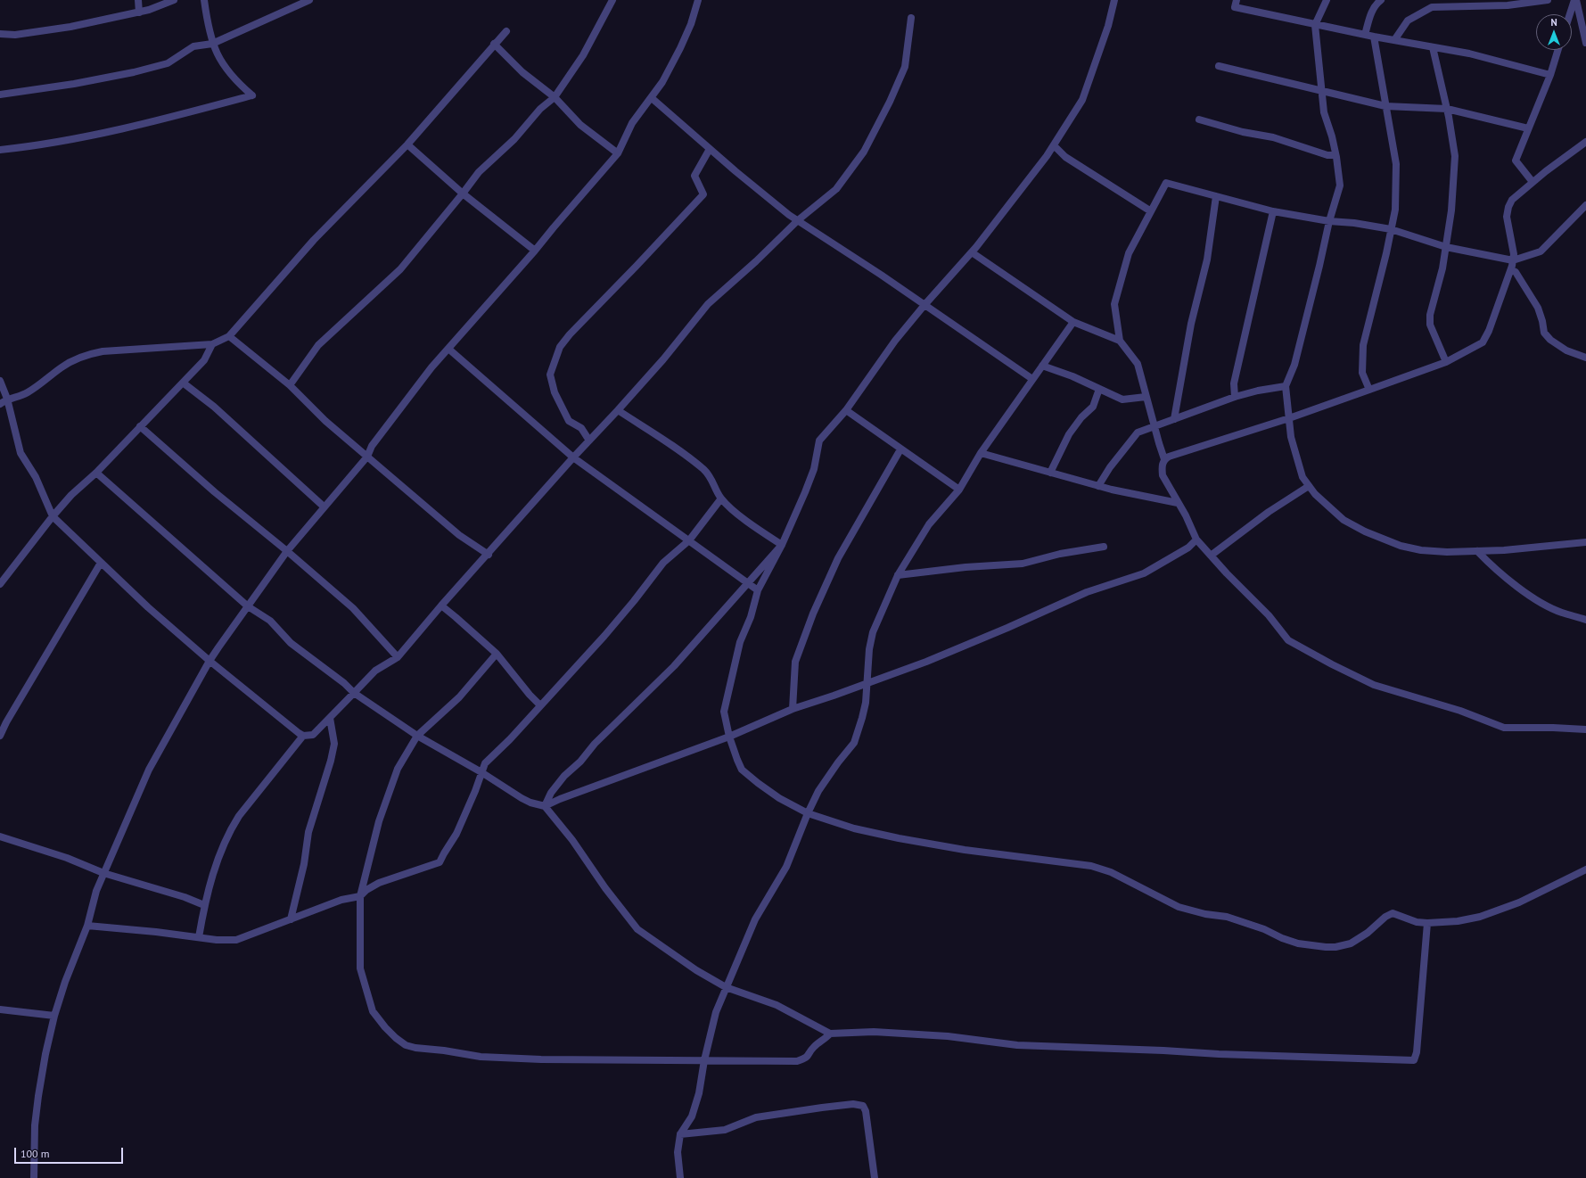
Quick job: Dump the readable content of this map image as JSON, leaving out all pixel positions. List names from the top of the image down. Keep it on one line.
{"scale_bar":"100 m","north":"top"}
